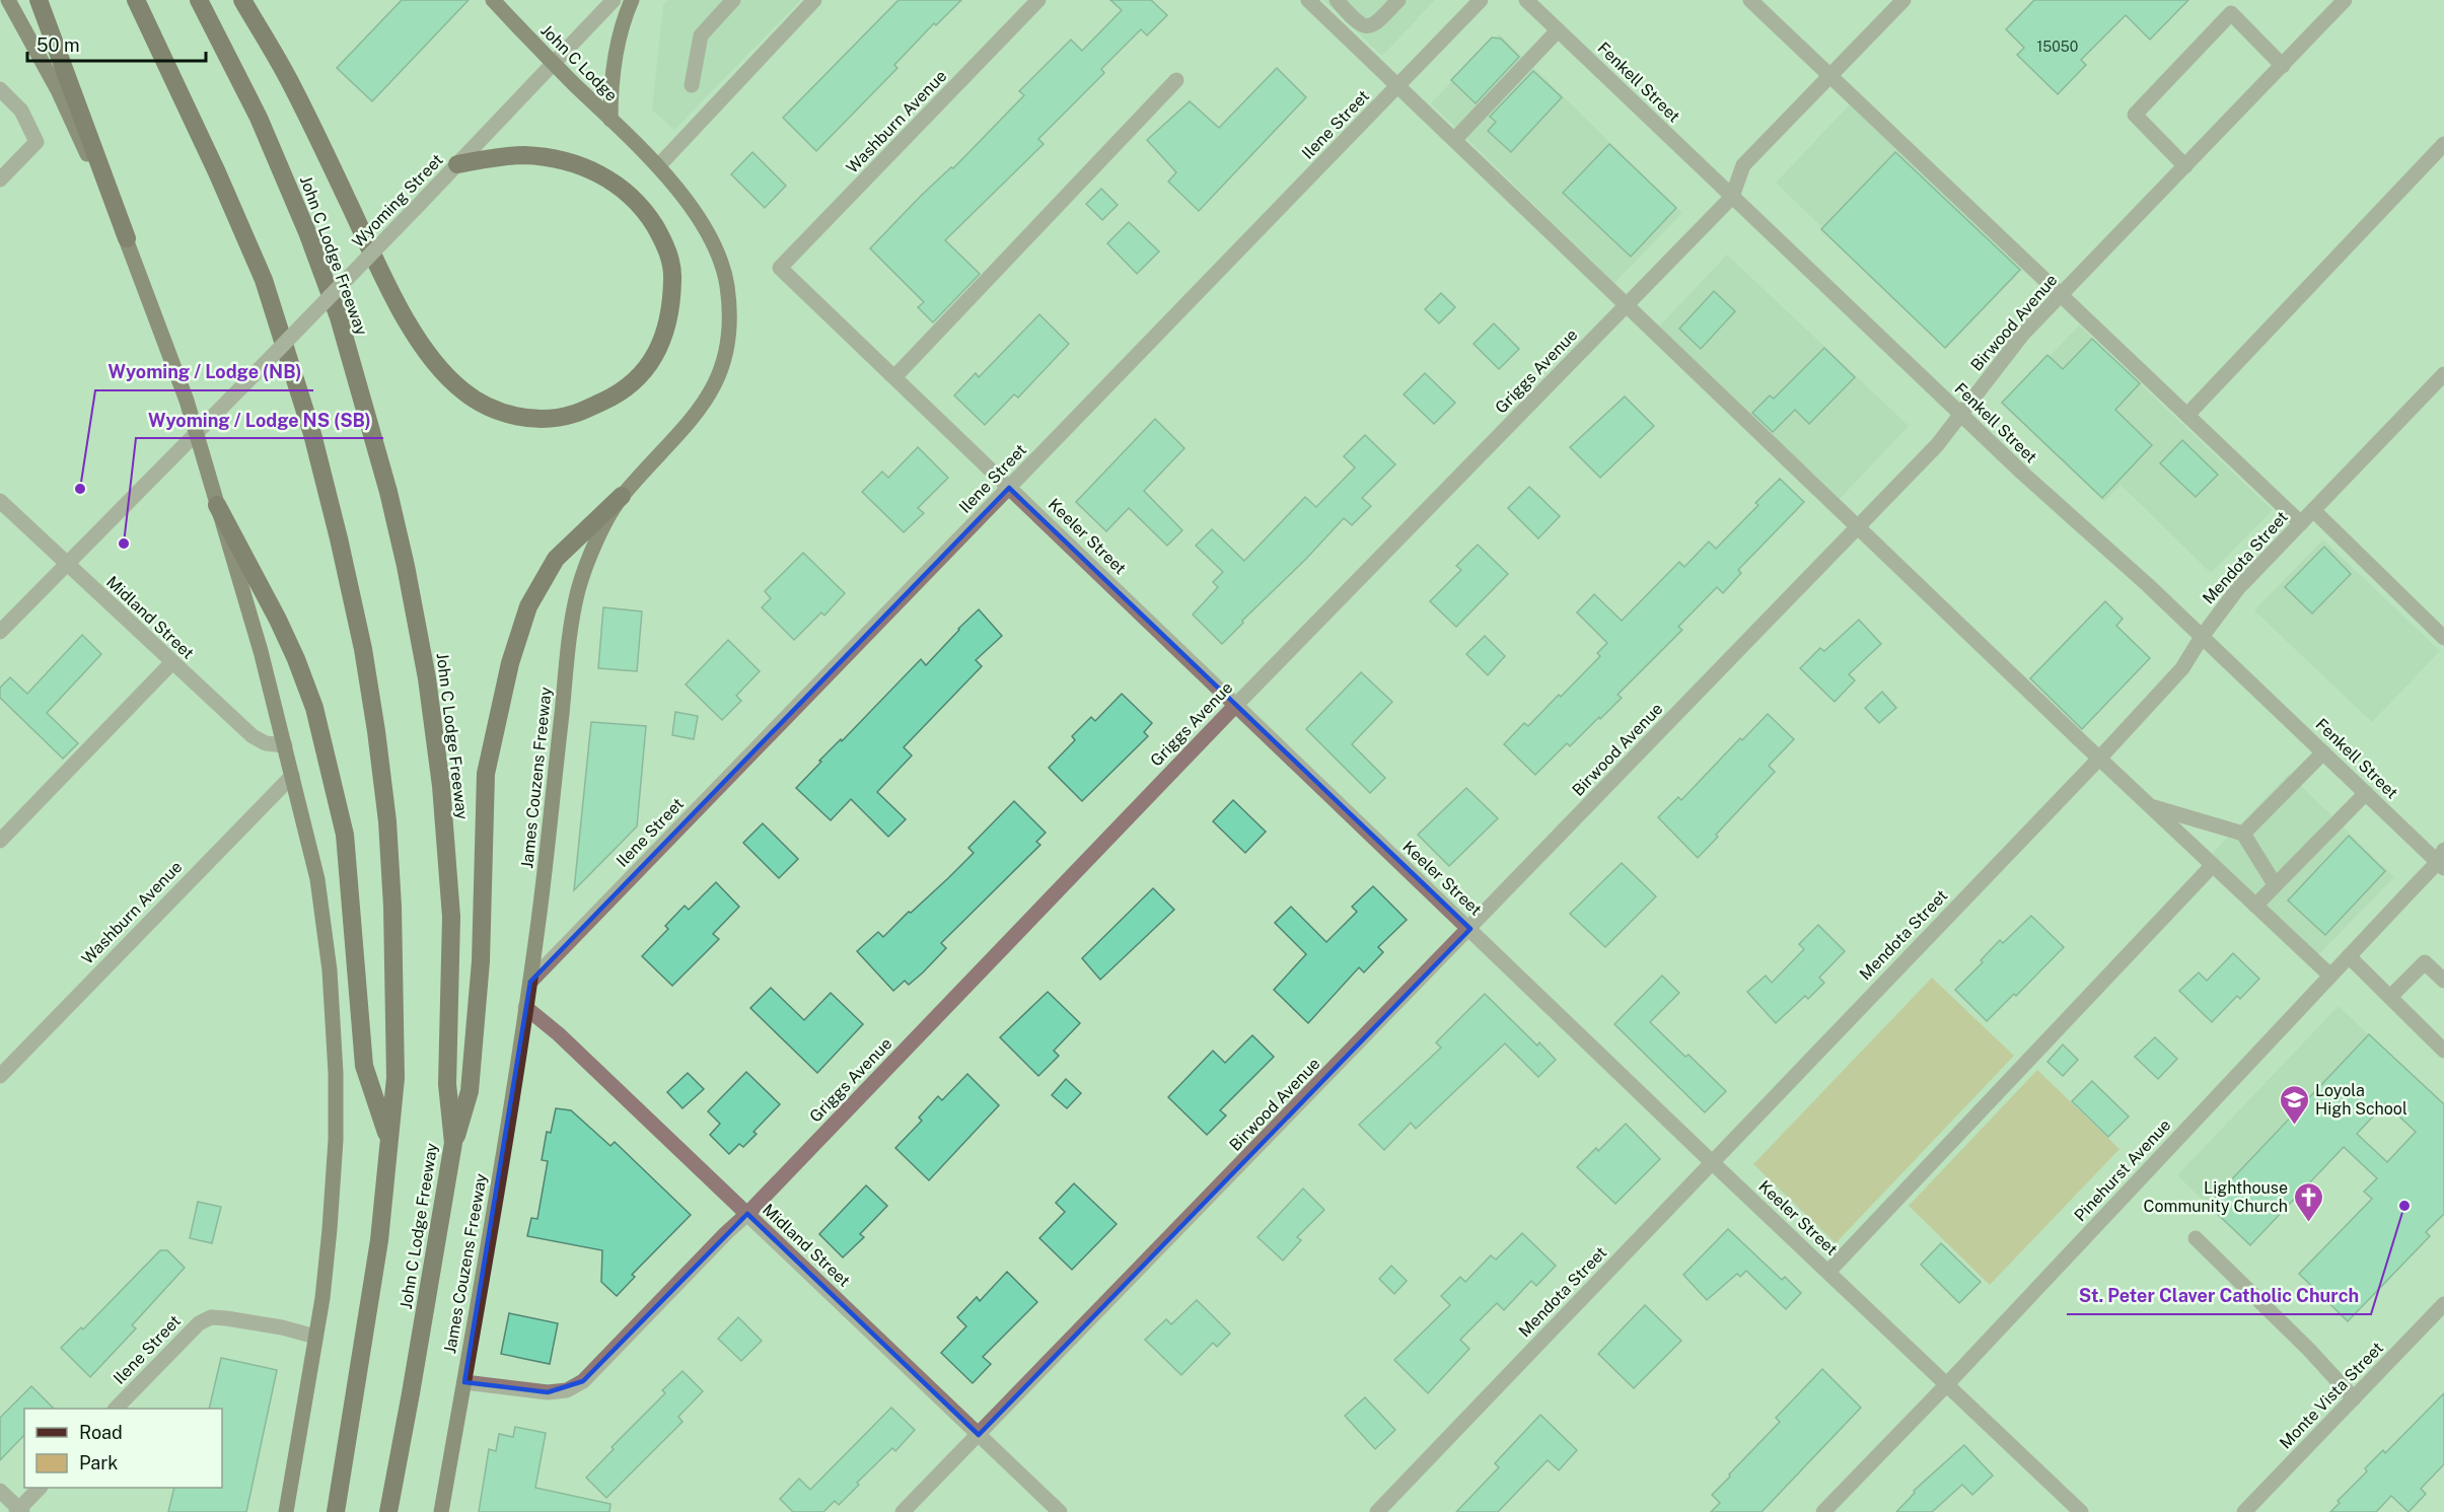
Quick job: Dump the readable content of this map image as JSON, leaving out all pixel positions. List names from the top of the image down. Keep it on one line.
{"streets":{"highway":["John C Lodge Freeway"],"main road":["John C Lodge","James Couzens Freeway"],"street":["Fenkell Street","Washburn Avenue","Ilene Street","Wyoming Street","Birwood Avenue","Griggs Avenue","Keeler Street","Mendota Street","Midland Street","Pinehurst Avenue","Monte Vista Street"]},"crossings":[["John C Lodge","Wyoming Street"],["John C Lodge","James Couzens Freeway"],["Fenkell Street","Birwood Avenue"],["Fenkell Street","Griggs Avenue"],["Fenkell Street","Mendota Street"],["Fenkell Street","Pinehurst Avenue"],["Washburn Avenue","Keeler Street"],["Ilene Street","Keeler Street"],["Ilene Street","James Couzens Freeway"],["Wyoming Street","Midland Street"],["Birwood Avenue","Keeler Street"],["Birwood Avenue","Midland Street"],["Griggs Avenue","Keeler Street"],["Griggs Avenue","Midland Street"],["Griggs Avenue","James Couzens Freeway"],["Keeler Street","Mendota Street"],["Keeler Street","Pinehurst Avenue"],["Midland Street","James Couzens Freeway"]],"places":{"other":["Wyoming / Lodge (NB)","Wyoming / Lodge NS (SB)","St. Peter Claver Catholic Church"],"school or university":["Loyola High School"],"church":["Lighthouse Community Church"]},"house_numbers":["15050"],"legend":["Road","Park"],"scale_bar":"50 m"}
